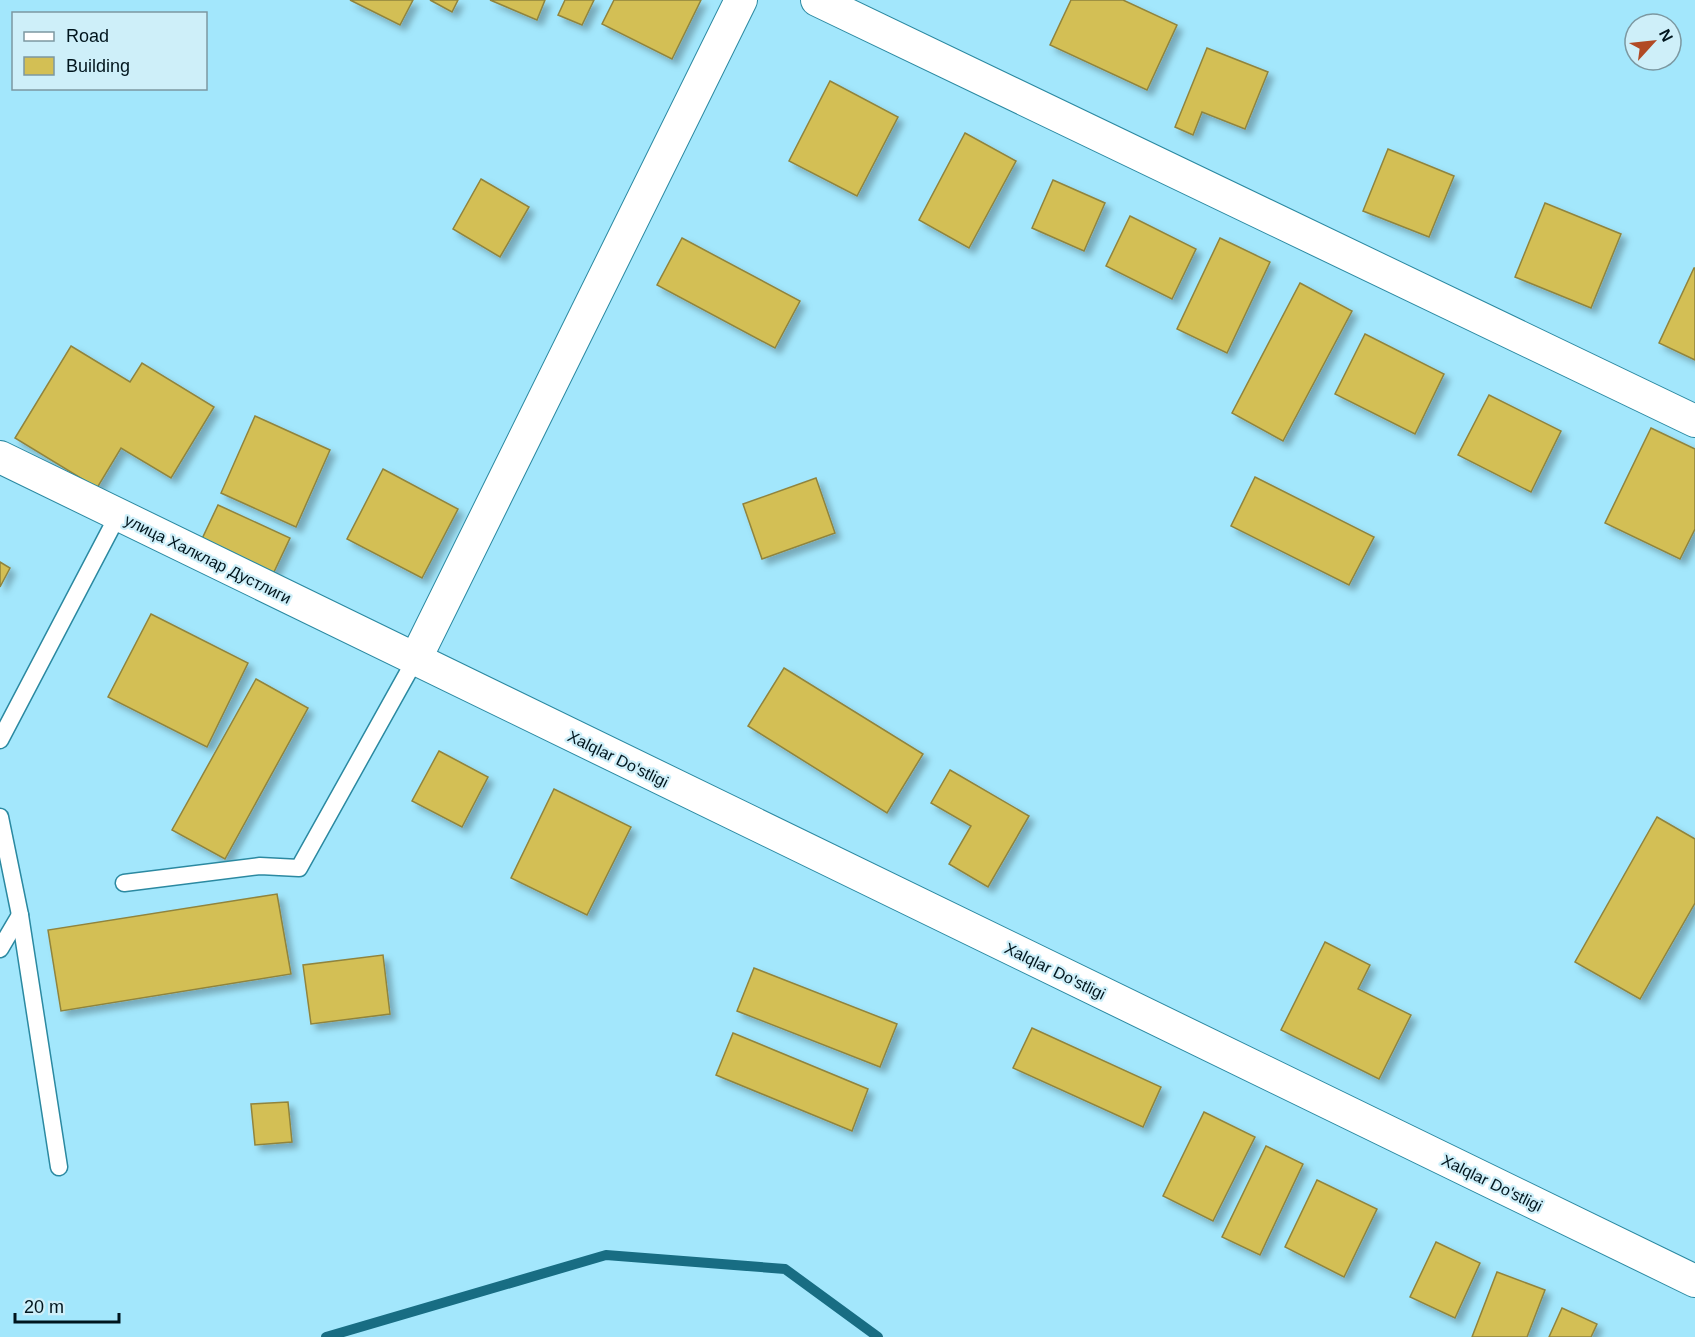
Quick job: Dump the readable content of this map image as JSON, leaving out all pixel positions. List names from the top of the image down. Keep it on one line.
{"streets":{"street":["улица Халклар Дустлиги","Xalqlar Do'stligi"]},"crossings":[["улица Халклар Дустлиги","Xalqlar Do'stligi"]],"legend":["Road","Building"],"scale_bar":"20 m","north":"top right"}
